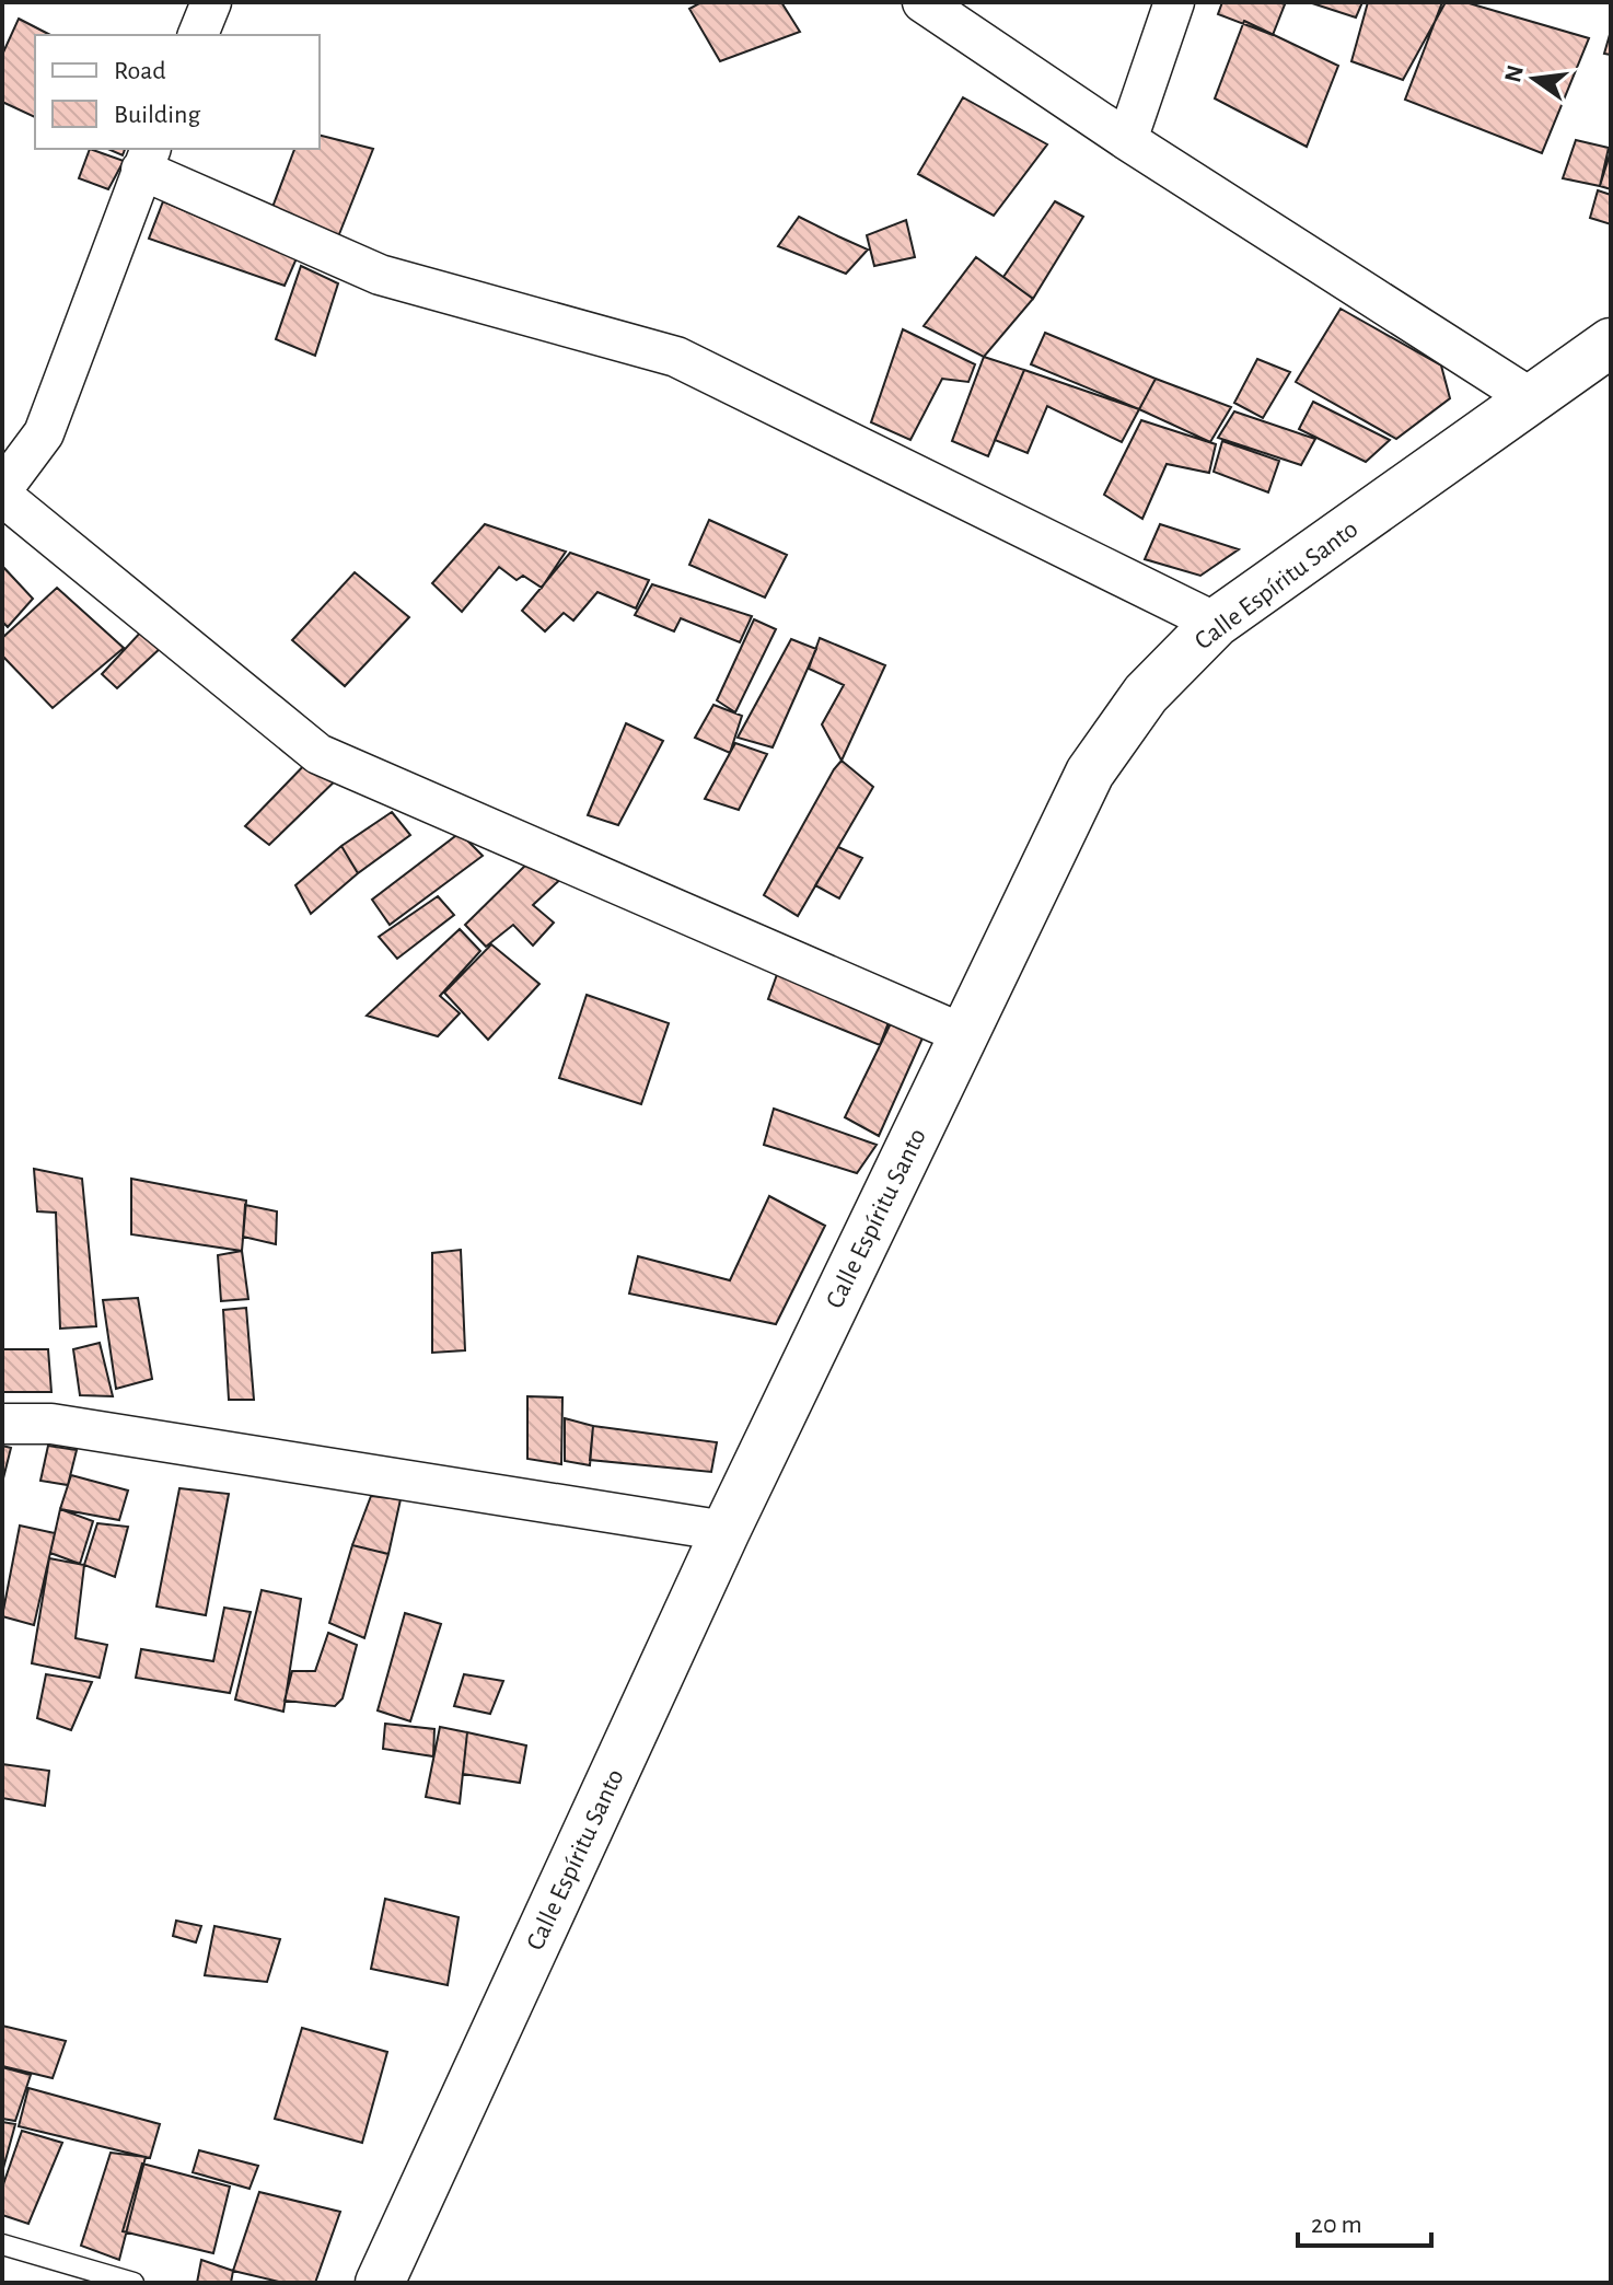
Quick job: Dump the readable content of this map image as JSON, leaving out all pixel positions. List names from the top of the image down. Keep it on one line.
{"streets":{"main road":["Calle Espíritu Santo"]},"legend":["Road","Building"],"scale_bar":"20 m","north":"left"}
